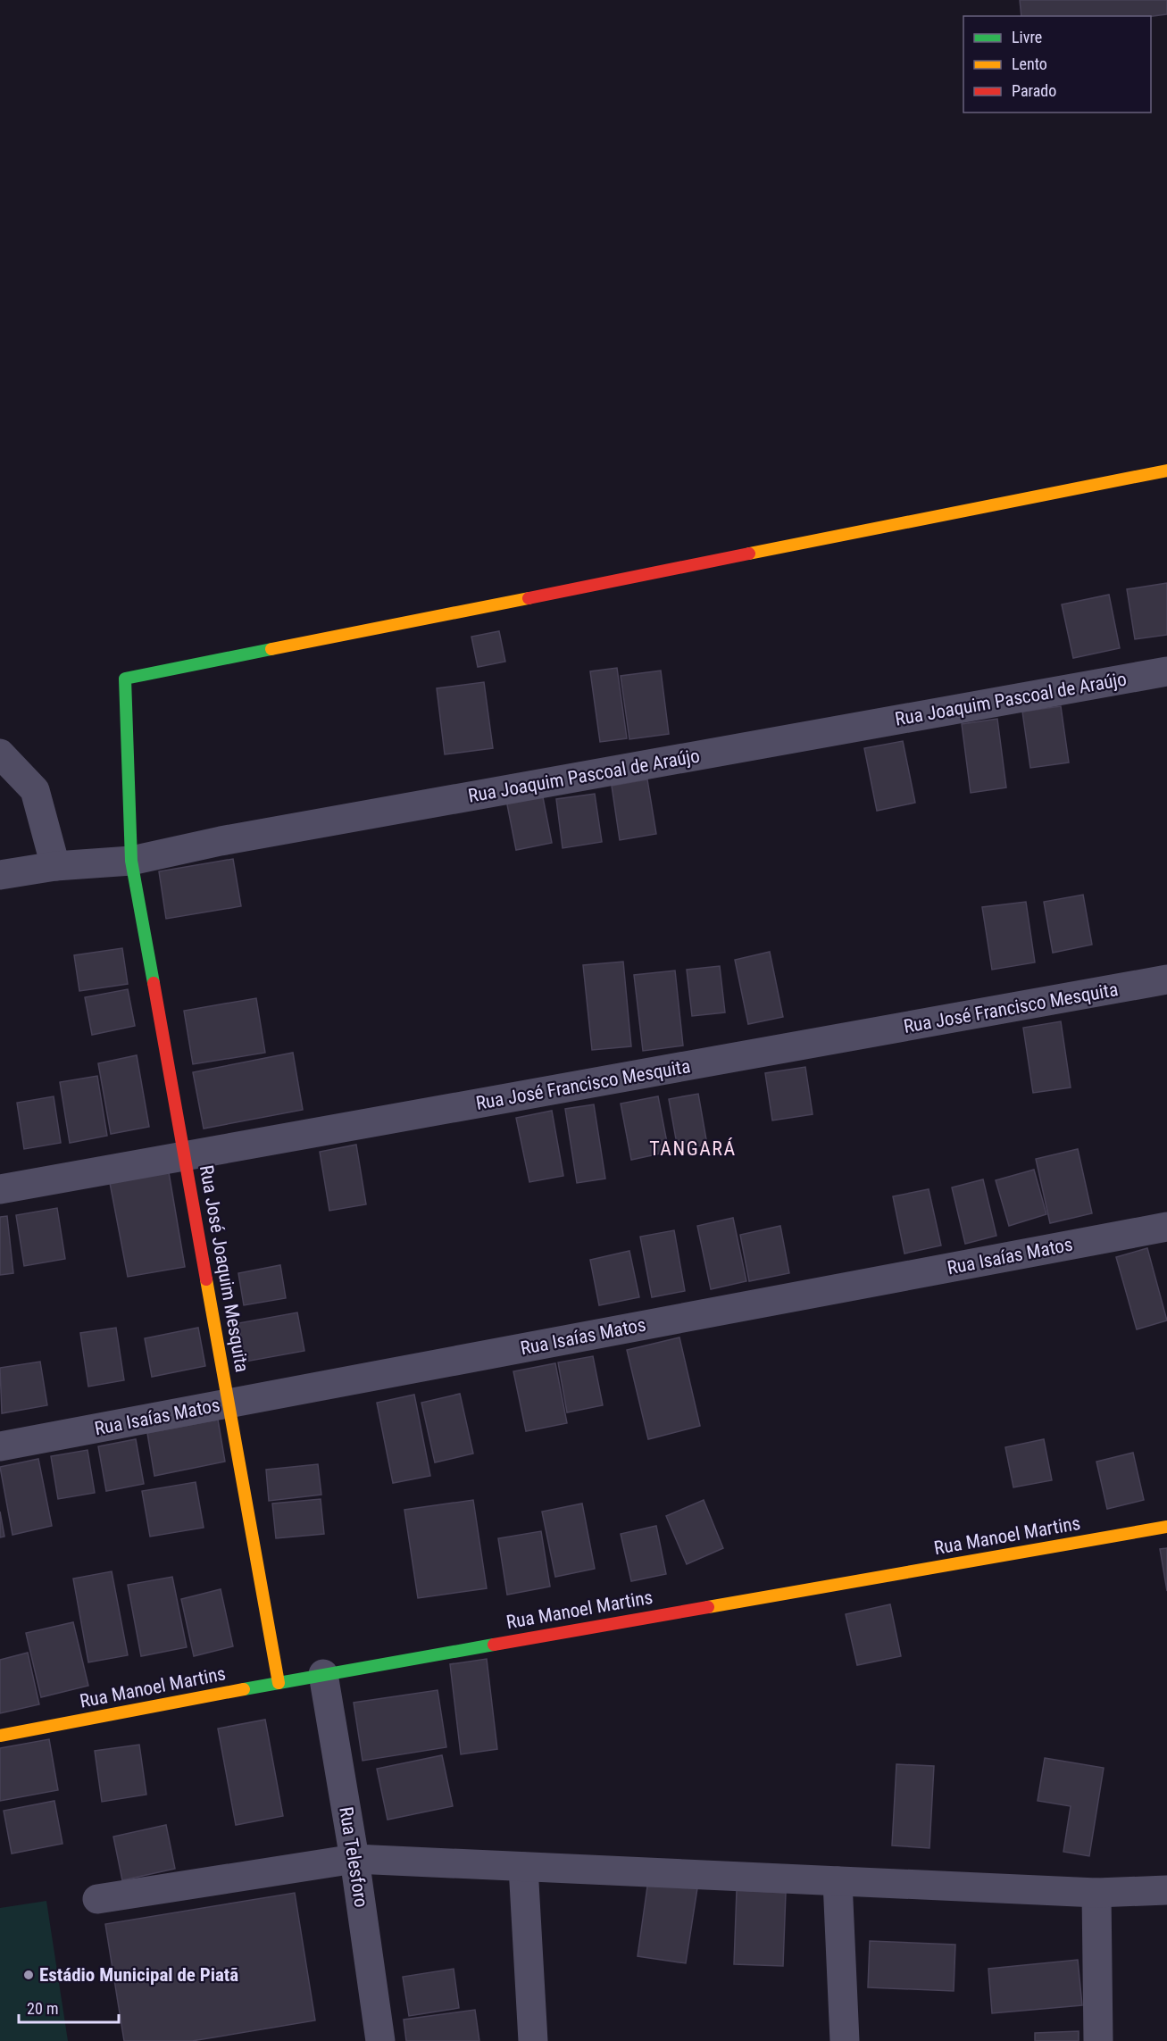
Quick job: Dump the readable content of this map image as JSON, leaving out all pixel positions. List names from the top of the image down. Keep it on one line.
{"streets":{"street":["Rua Joaquim Pascoal de Araújo","Rua José Francisco Mesquita","Rua Isaías Matos","Rua José Joaquim Mesquita","Rua Manoel Martins","Rua Telesforo"]},"crossings":[["Rua Joaquim Pascoal de Araújo","Rua José Joaquim Mesquita"],["Rua José Francisco Mesquita","Rua José Joaquim Mesquita"],["Rua Isaías Matos","Rua José Joaquim Mesquita"],["Rua José Joaquim Mesquita","Rua Manoel Martins"],["Rua Manoel Martins","Rua Telesforo"]],"districts":["TANGARÁ"],"places":["Estádio Municipal de Piatã"],"legend":["Livre","Lento","Parado"],"scale_bar":"20 m"}
